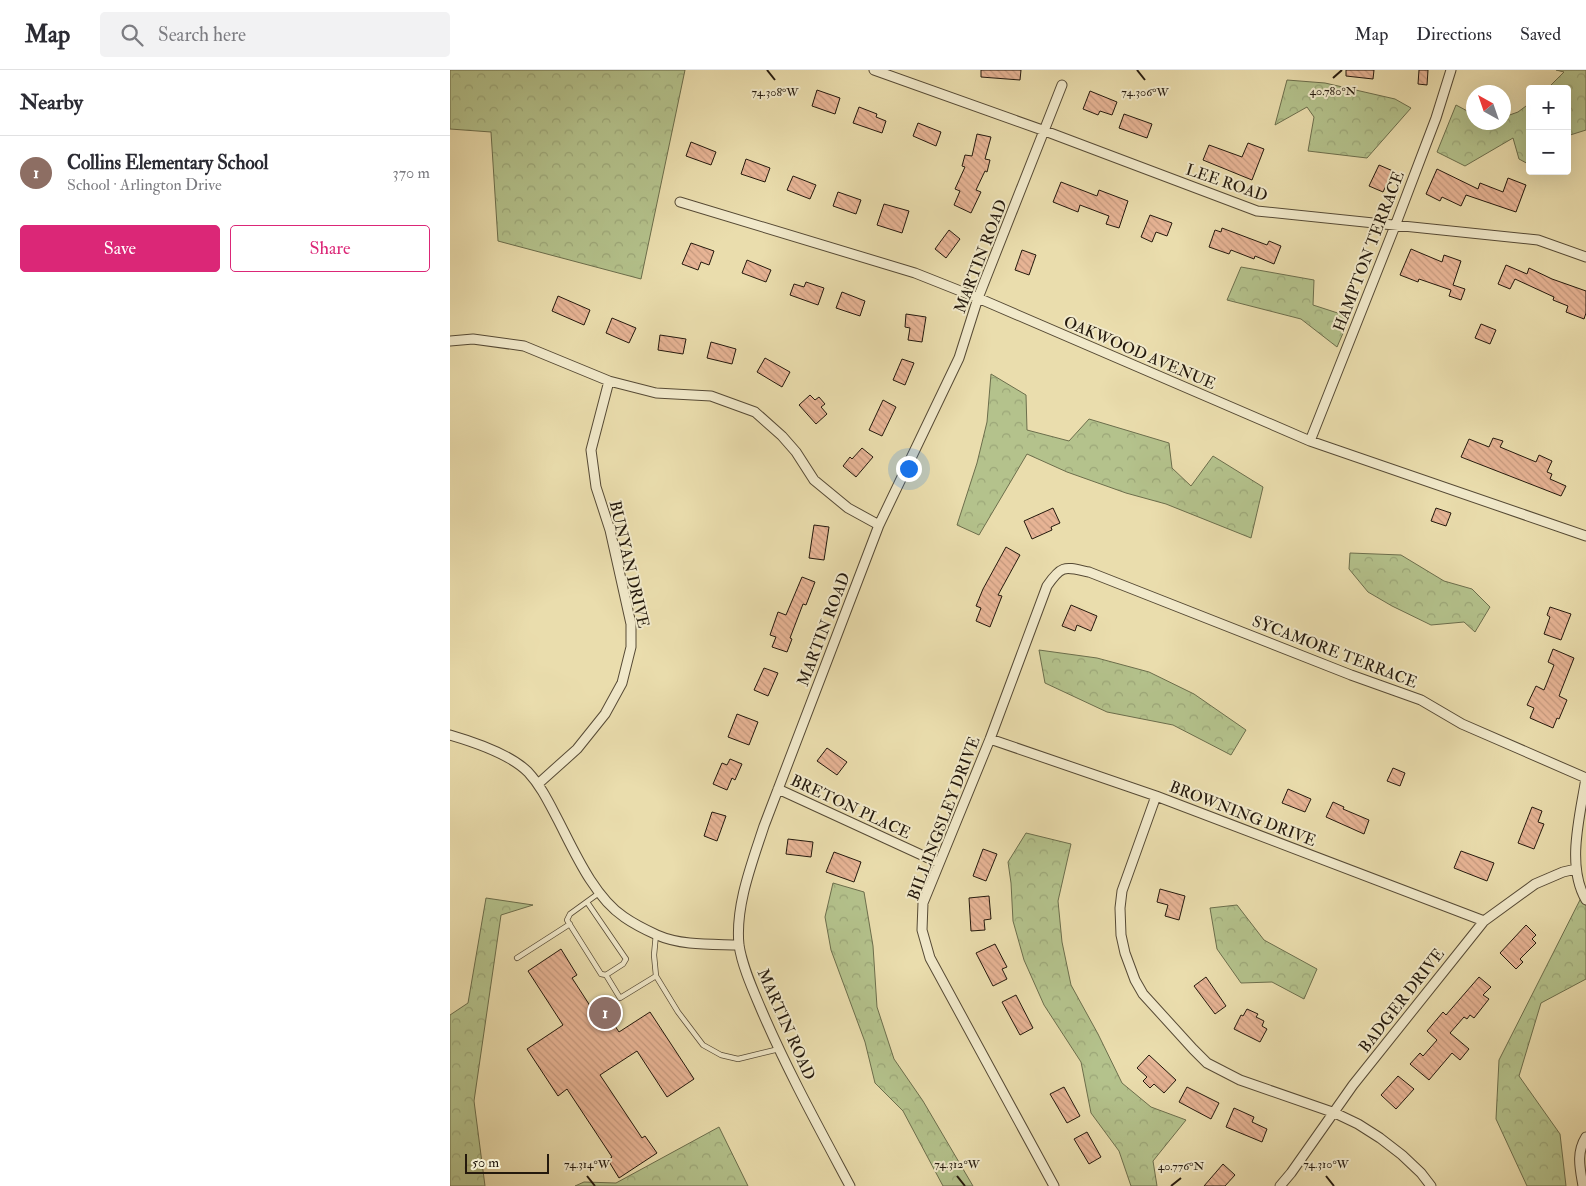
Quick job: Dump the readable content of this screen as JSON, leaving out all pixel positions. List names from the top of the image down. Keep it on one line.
{"streets":{"street":["LEE ROAD","HAMPTON TERRACE","MARTIN ROAD","OAKWOOD AVENUE","BUNYAN DRIVE","SYCAMORE TERRACE","BRETON PLACE","BROWNING DRIVE","BILLINGSLEY DRIVE","BADGER DRIVE"]},"crossings":[["LEE ROAD","HAMPTON TERRACE"],["LEE ROAD","MARTIN ROAD"],["HAMPTON TERRACE","OAKWOOD AVENUE"],["MARTIN ROAD","OAKWOOD AVENUE"],["MARTIN ROAD","BRETON PLACE"],["SYCAMORE TERRACE","BILLINGSLEY DRIVE"],["BRETON PLACE","BILLINGSLEY DRIVE"],["BROWNING DRIVE","BILLINGSLEY DRIVE"],["BROWNING DRIVE","BADGER DRIVE"]],"scale_bar":"50 m","north":"top left","page":{"header":"Map","search":"Search here","nav":["Map","Directions","Saved"],"heading":"Nearby","map_buttons":["+","−"],"list":[{"mark":"1","name":"Collins Elementary School","note":"School · Arlington Drive","value":"370 m"}],"buttons":["Save","Share"],"pins":"1","scale":"50 m"},"coordinates":["40.780°N","74.308°W","74.306°W","74.314°W","74.312°W","74.310°W","40.776°N"]}
